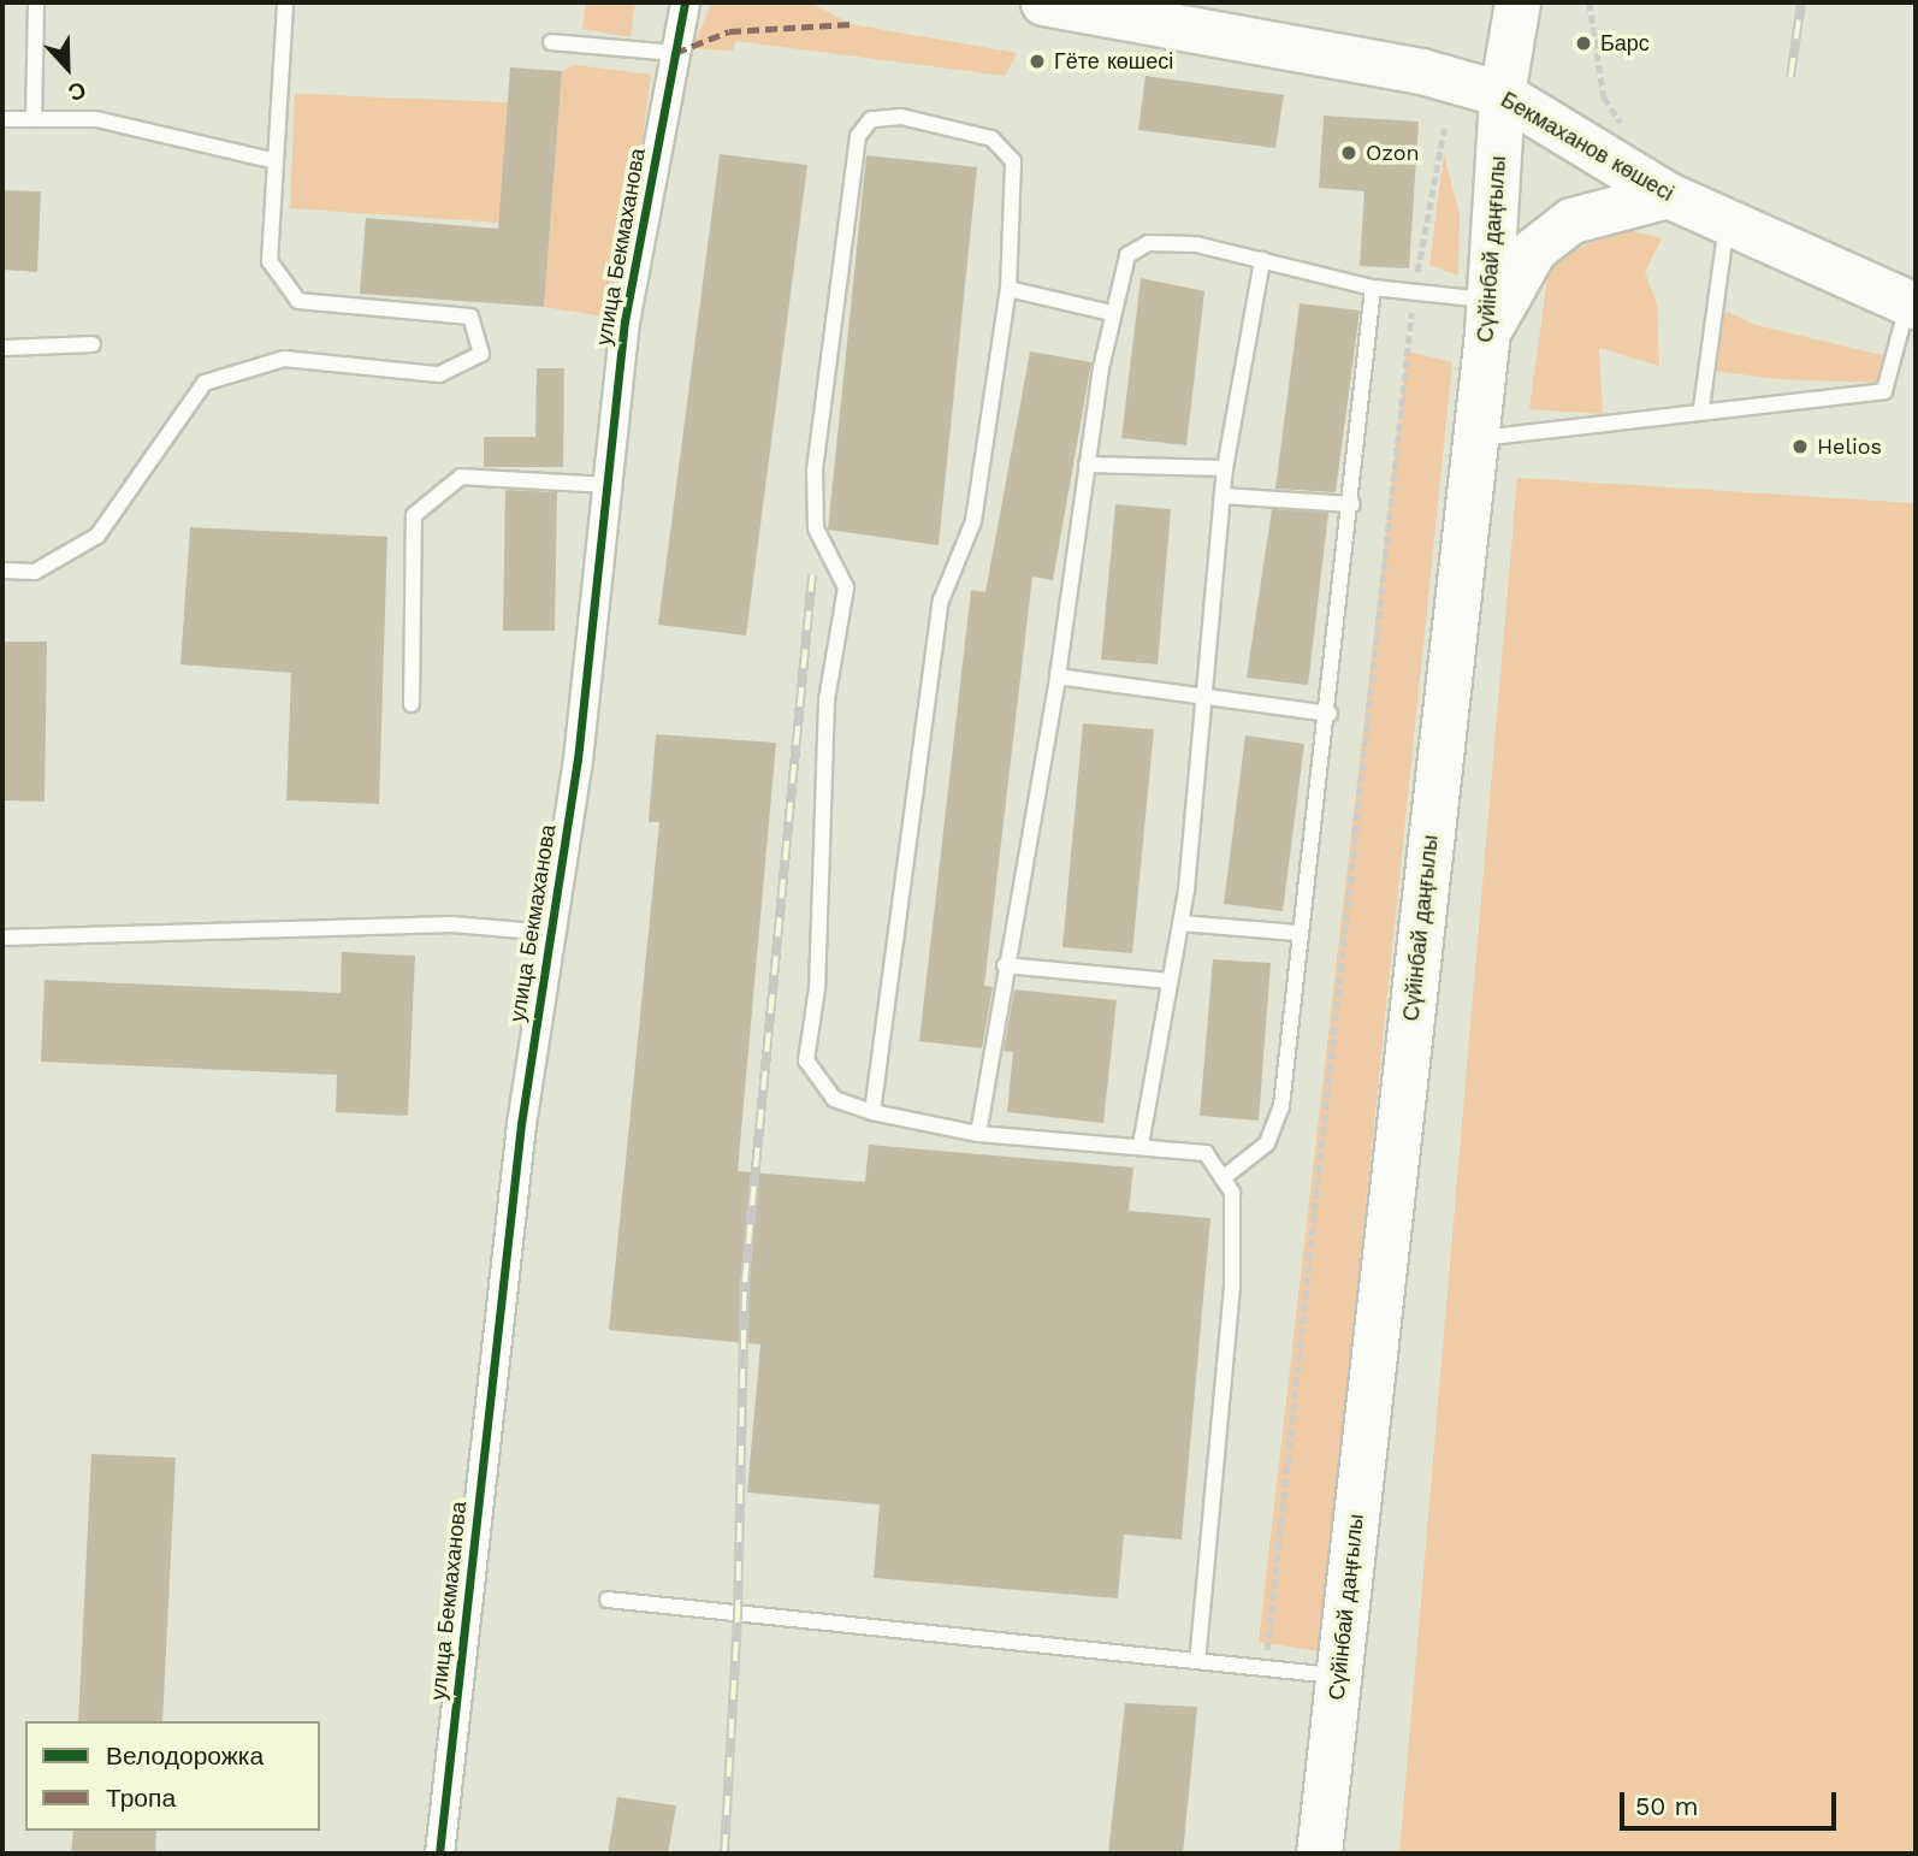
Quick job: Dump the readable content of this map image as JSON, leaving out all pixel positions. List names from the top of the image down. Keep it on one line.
{"streets":{"main road":["Бекмаханов көшесі","Сүйінбай даңғылы"],"street":["улица Бекмаханова"]},"crossings":[["Бекмаханов көшесі","Сүйінбай даңғылы"]],"places":["Барс","Гёте көшесі","Ozon","Helios"],"legend":["Велодорожка","Тропа"],"scale_bar":"50 m","north":"bottom"}
